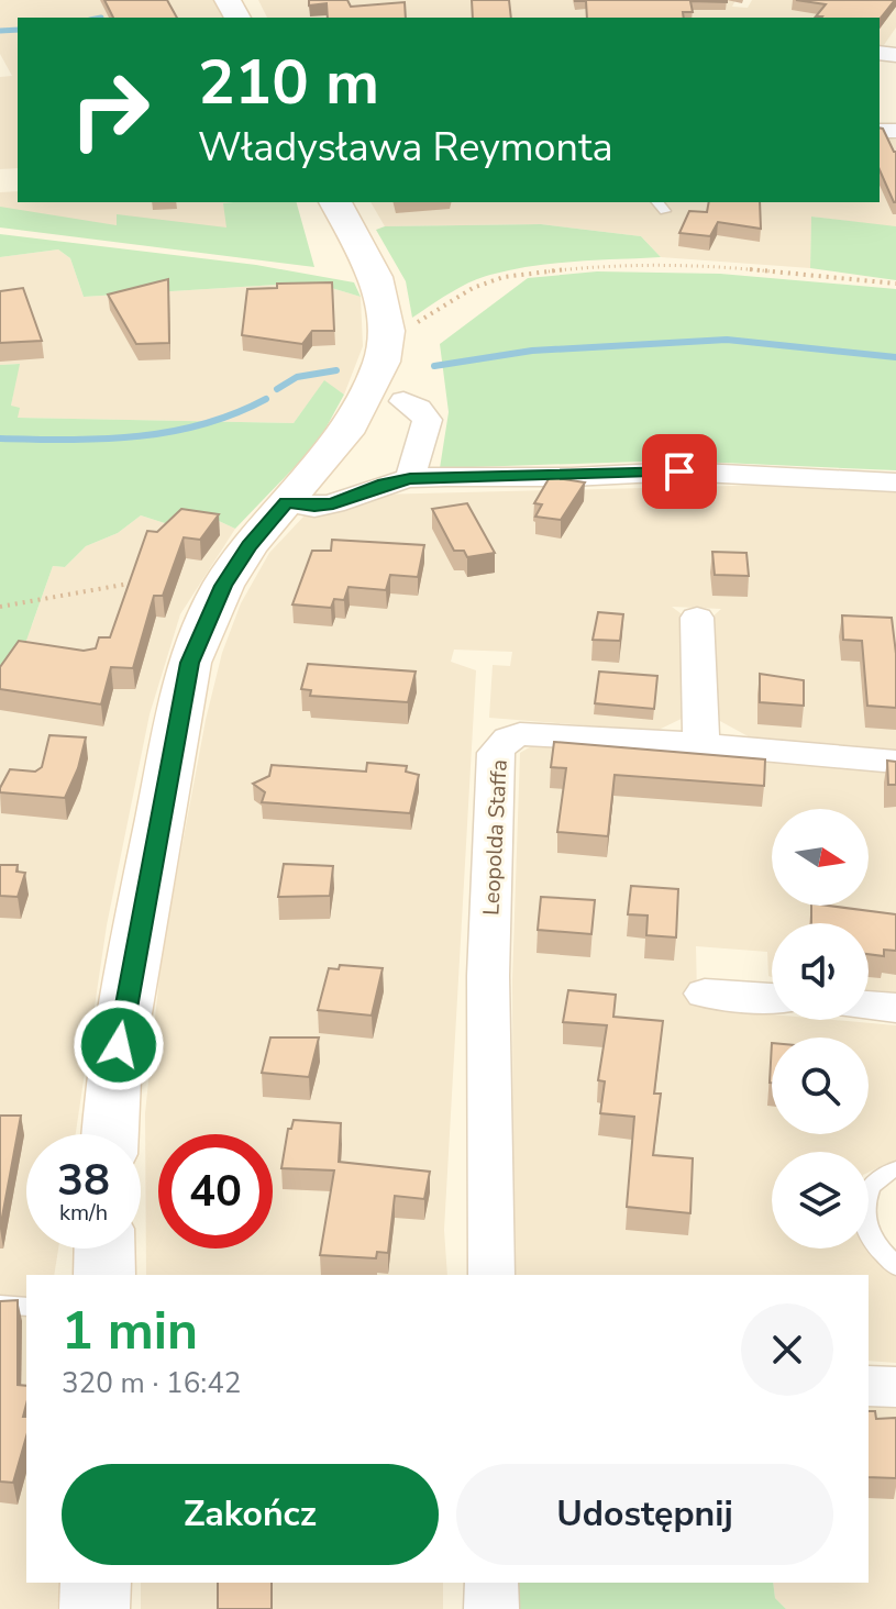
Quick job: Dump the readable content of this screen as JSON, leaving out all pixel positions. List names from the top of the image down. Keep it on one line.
{"streets":{"street":["Leopolda Staffa"]},"north":"right","page":{"turn":["210 m","Władysława Reymonta"],"speed":"38 km/h","limit":"40","heading":["1 min","320 m · 16:42"],"buttons":["Zakończ","Udostępnij"]}}
